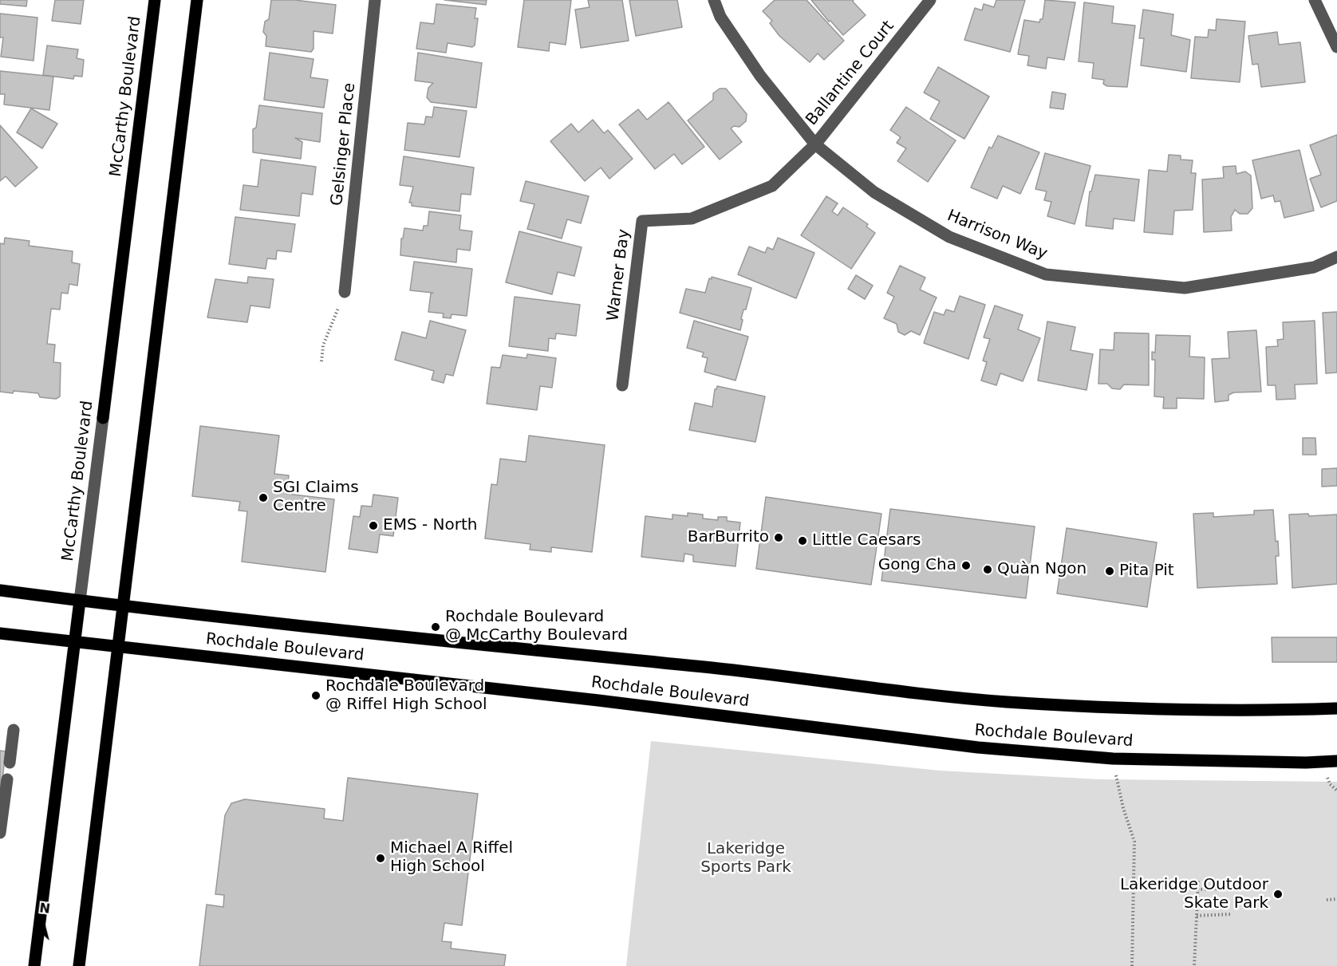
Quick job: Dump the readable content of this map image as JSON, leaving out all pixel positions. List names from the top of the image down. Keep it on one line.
{"streets":{"main road":["McCarthy Boulevard","Rochdale Boulevard"],"street":["Ballantine Court","Gelsinger Place","Harrison Way","Warner Bay"]},"crossings":[["Ballantine Court","Harrison Way"],["Ballantine Court","Warner Bay"],["McCarthy Boulevard","Rochdale Boulevard"],["Harrison Way","Warner Bay"]],"parks":["Lakeridge Sports Park"],"places":["SGI Claims Centre","EMS - North","BarBurrito","Little Caesars","Gong Cha","Quàn Ngon","Pita Pit","Rochdale Boulevard @ McCarthy Boulevard","Rochdale Boulevard @ Riffel High School","Michael A Riffel High School","Lakeridge Outdoor Skate Park"],"north":"top"}
